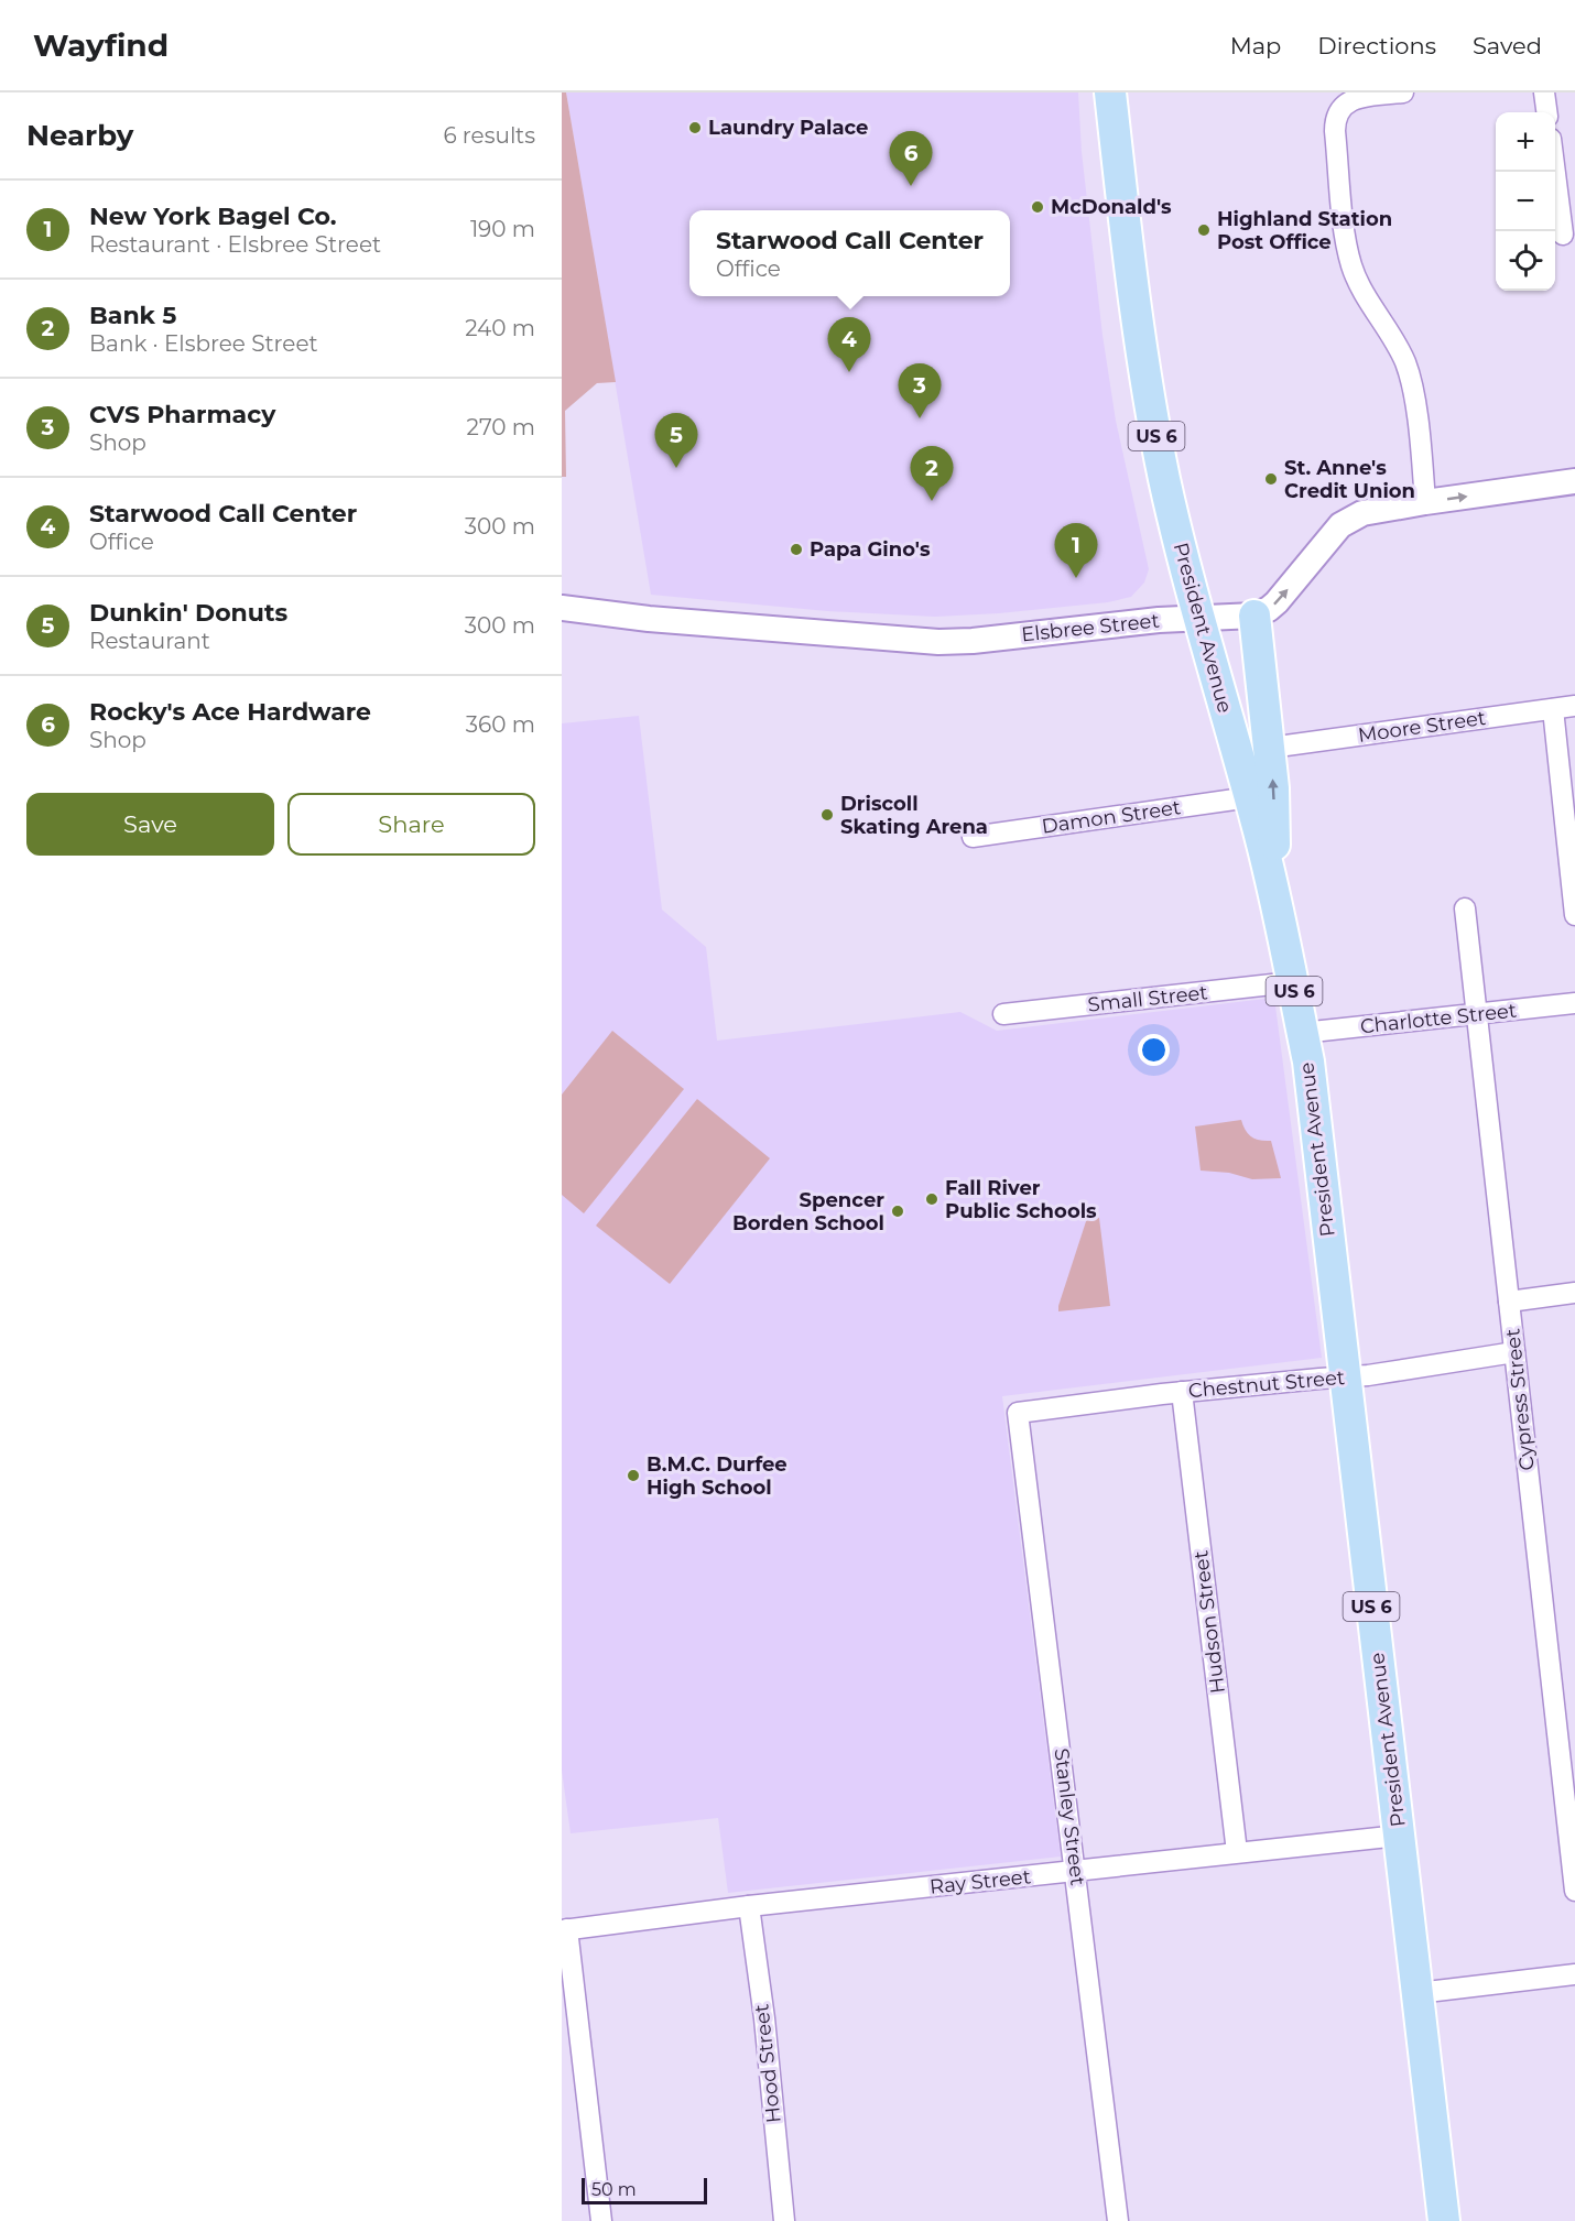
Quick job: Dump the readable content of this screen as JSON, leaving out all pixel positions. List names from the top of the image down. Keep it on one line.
{"streets":{"main road":["US 6","President Avenue"],"street":["Elsbree Street","Moore Street","Damon Street","Small Street","Charlotte Street","Chestnut Street","Cypress Street","Hudson Street","Stanley Street","Ray Street","Hood Street"]},"crossings":[["Elsbree Street","President Avenue"],["President Avenue","Damon Street"],["President Avenue","Small Street"],["President Avenue","Charlotte Street"],["President Avenue","Chestnut Street"],["President Avenue","Ray Street"],["Charlotte Street","Cypress Street"],["Chestnut Street","Cypress Street"],["Chestnut Street","Hudson Street"],["Chestnut Street","Stanley Street"],["Hudson Street","Ray Street"],["Stanley Street","Ray Street"],["Ray Street","Hood Street"]],"places":["Laundry Palace","McDonald's","Highland Station Post Office","St. Anne's Credit Union","Papa Gino's","Driscoll Skating Arena","Fall River Public Schools","Spencer Borden School","B.M.C. Durfee High School"],"scale_bar":"50 m","page":{"header":"Wayfind","nav":["Map","Directions","Saved"],"heading":["Nearby","6 results"],"map_buttons":["+","−"],"pins":["6","4","3","5","2","1"],"list":[{"mark":"1","name":"New York Bagel Co.","note":"Restaurant · Elsbree Street","value":"190 m"},{"mark":"2","name":"Bank 5","note":"Bank · Elsbree Street","value":"240 m"},{"mark":"3","name":"CVS Pharmacy","note":"Shop","value":"270 m"},{"mark":"4","name":"Starwood Call Center","note":"Office","value":"300 m"},{"mark":"5","name":"Dunkin' Donuts","note":"Restaurant","value":"300 m"},{"mark":"6","name":"Rocky's Ace Hardware","note":"Shop","value":"360 m"}],"popup":["Starwood Call Center","Office"],"buttons":["Save","Share"],"scale":"50 m"}}
